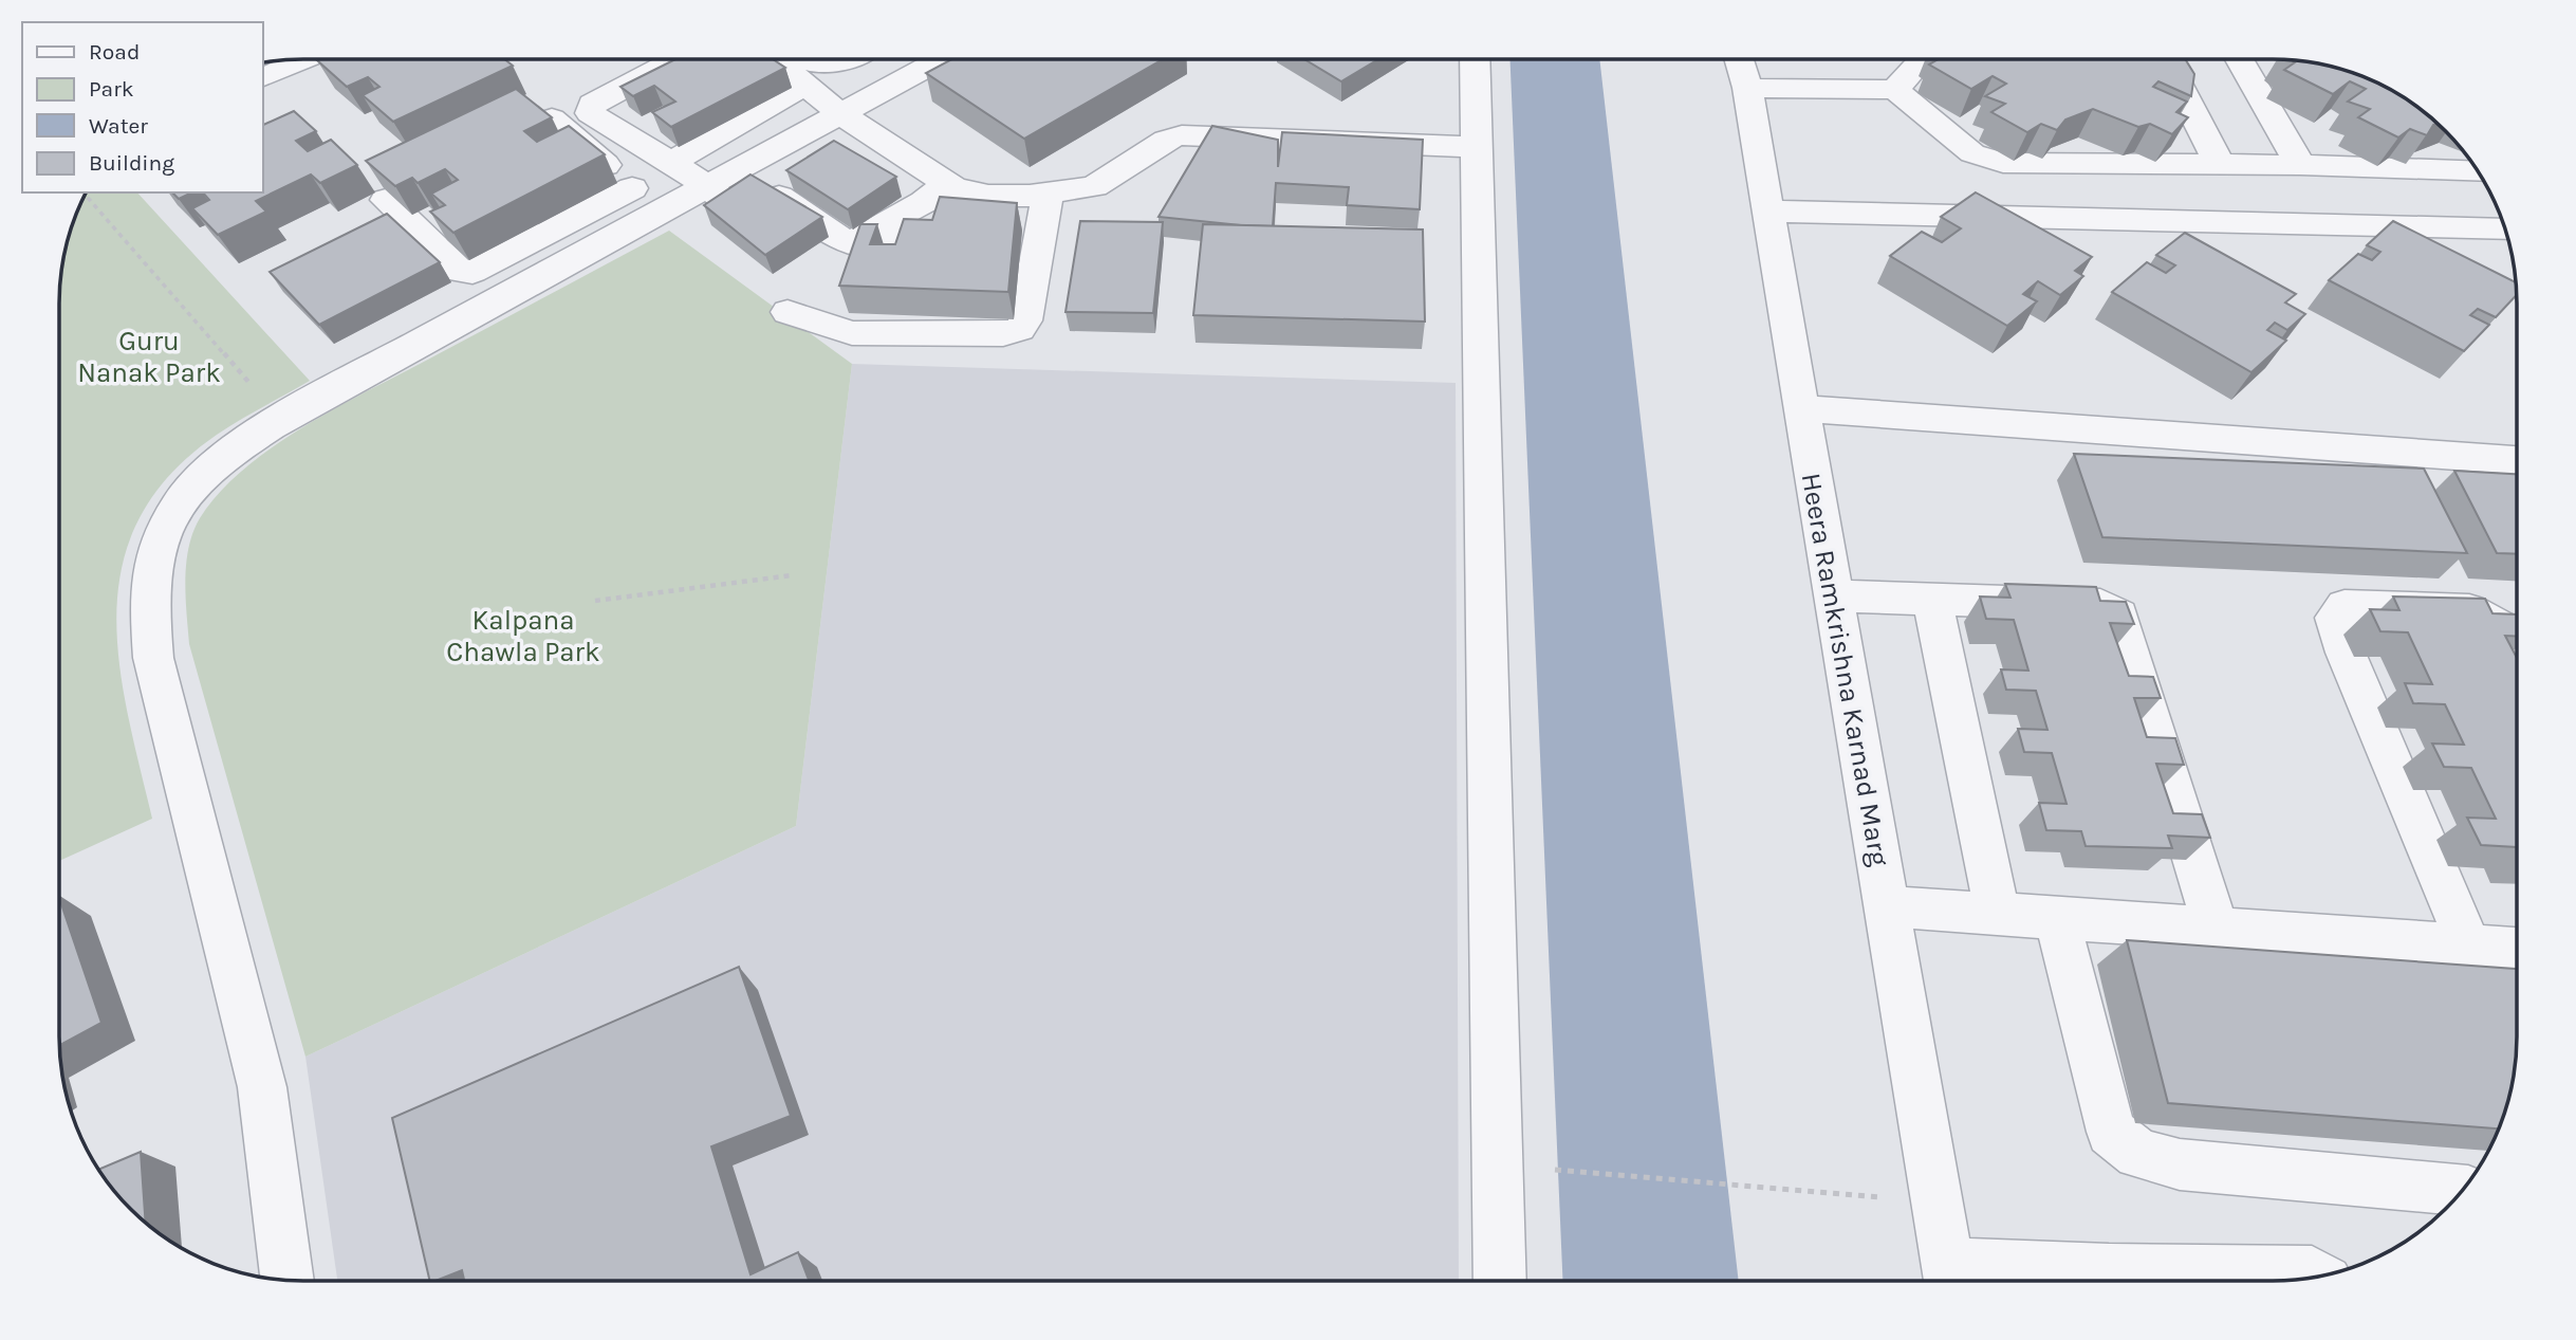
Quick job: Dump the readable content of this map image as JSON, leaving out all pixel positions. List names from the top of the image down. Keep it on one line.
{"streets":{"street":["Heera Ramkrishna Karnad Marg"]},"parks":["Guru Nanak Park","Kalpana Chawla Park"],"legend":["Road","Park","Water","Building"]}
